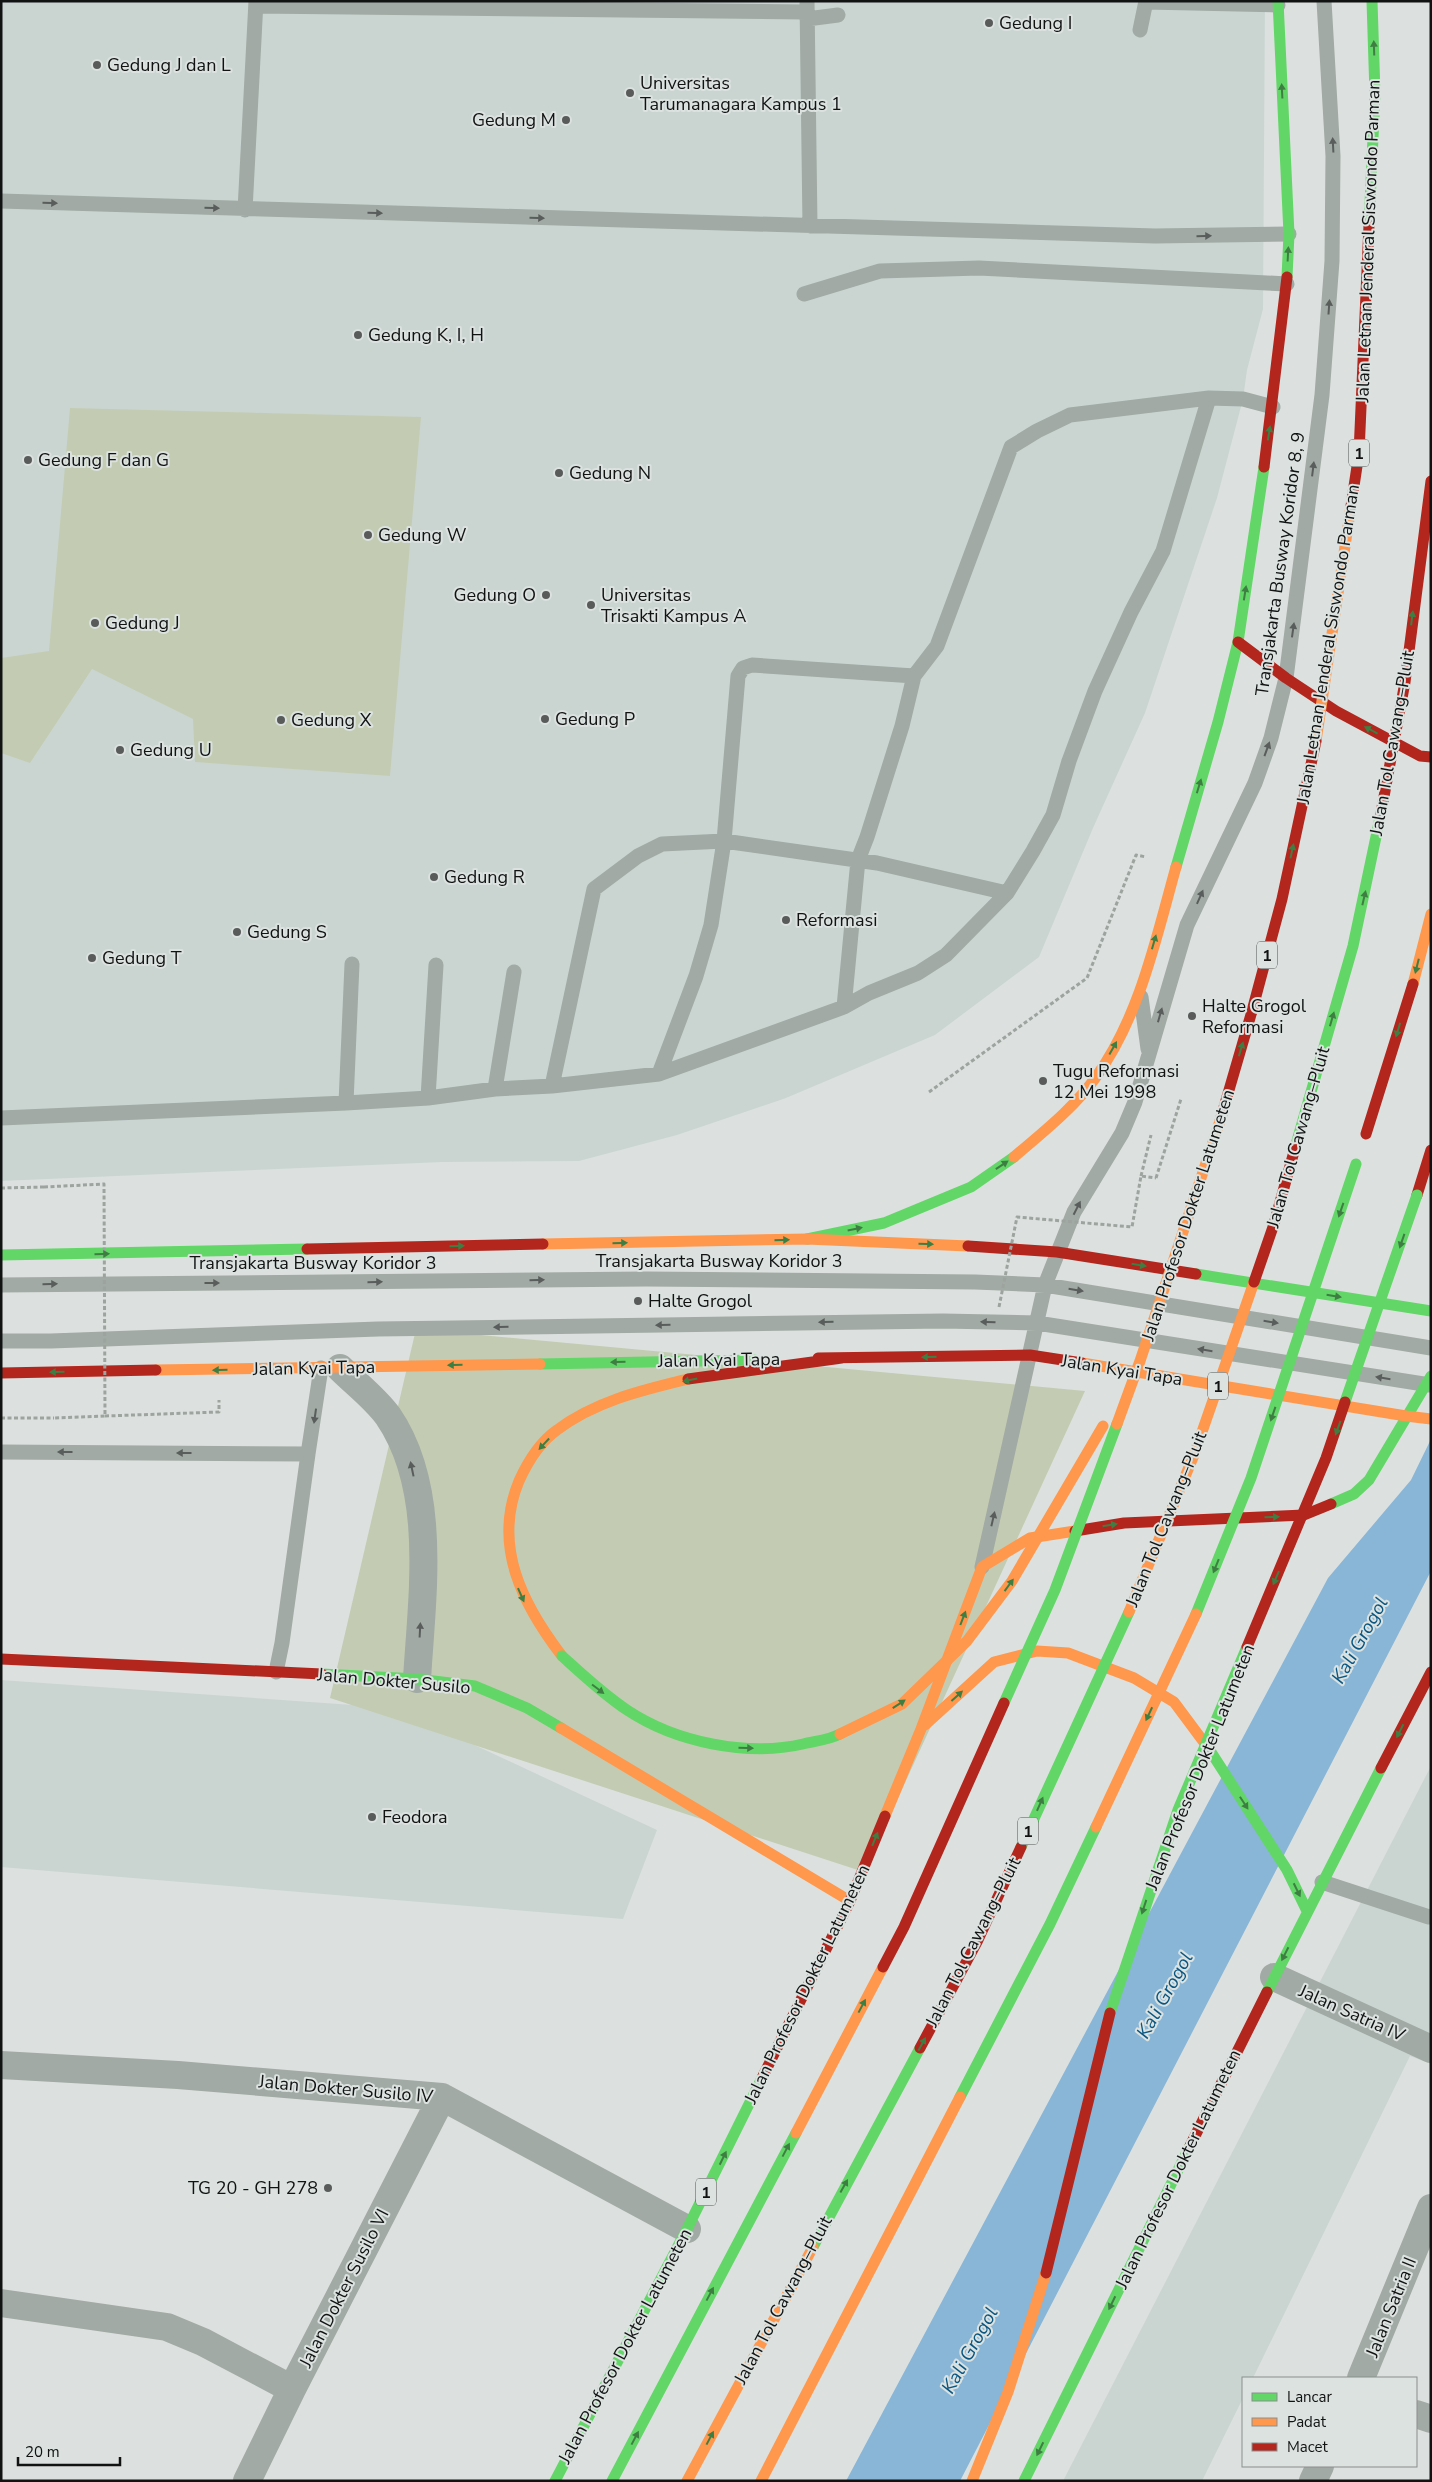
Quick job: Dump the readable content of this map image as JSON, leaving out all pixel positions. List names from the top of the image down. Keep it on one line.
{"streets":{"main road":["Jalan Letnan Jenderal Siswondo Parman","1","Jalan Tol Cawang–Pluit","Jalan Profesor Dokter Latumeten","Jalan Kyai Tapa","Jalan Dokter Susilo"],"street":["Jalan Satria IV","Jalan Dokter Susilo IV","Jalan Dokter Susilo VI","Jalan Satria II"],"lane":["Transjakarta Busway Koridor 8, 9","Transjakarta Busway Koridor 3"]},"crossings":[["Jalan Letnan Jenderal Siswondo Parman","Jalan Profesor Dokter Latumeten"],["Transjakarta Busway Koridor 8, 9","Jalan Profesor Dokter Latumeten"],["Transjakarta Busway Koridor 8, 9","Transjakarta Busway Koridor 3"],["Transjakarta Busway Koridor 8, 9","Jalan Kyai Tapa"],["Jalan Profesor Dokter Latumeten","Jalan Dokter Susilo"],["Jalan Profesor Dokter Latumeten","Jalan Satria IV"],["Jalan Profesor Dokter Latumeten","Jalan Dokter Susilo IV"],["Jalan Dokter Susilo IV","Jalan Dokter Susilo VI"]],"one_way":["Transjakarta Busway Koridor 8, 9","Jalan Kyai Tapa"],"water":["Kali Grogol"],"places":["Gedung I","Gedung J dan L","Universitas Tarumanagara Kampus 1","Gedung M","Gedung K, I, H","Gedung F dan G","Gedung N","Gedung W","Gedung O","Universitas Trisakti Kampus A","Gedung J","Gedung P","Gedung X","Gedung U","Gedung R","Reformasi","Gedung S","Gedung T","Halte Grogol Reformasi","Tugu Reformasi 12 Mei 1998","Halte Grogol","Feodora","TG 20 - GH 278"],"legend":["Lancar","Padat","Macet"],"scale_bar":"20 m"}
